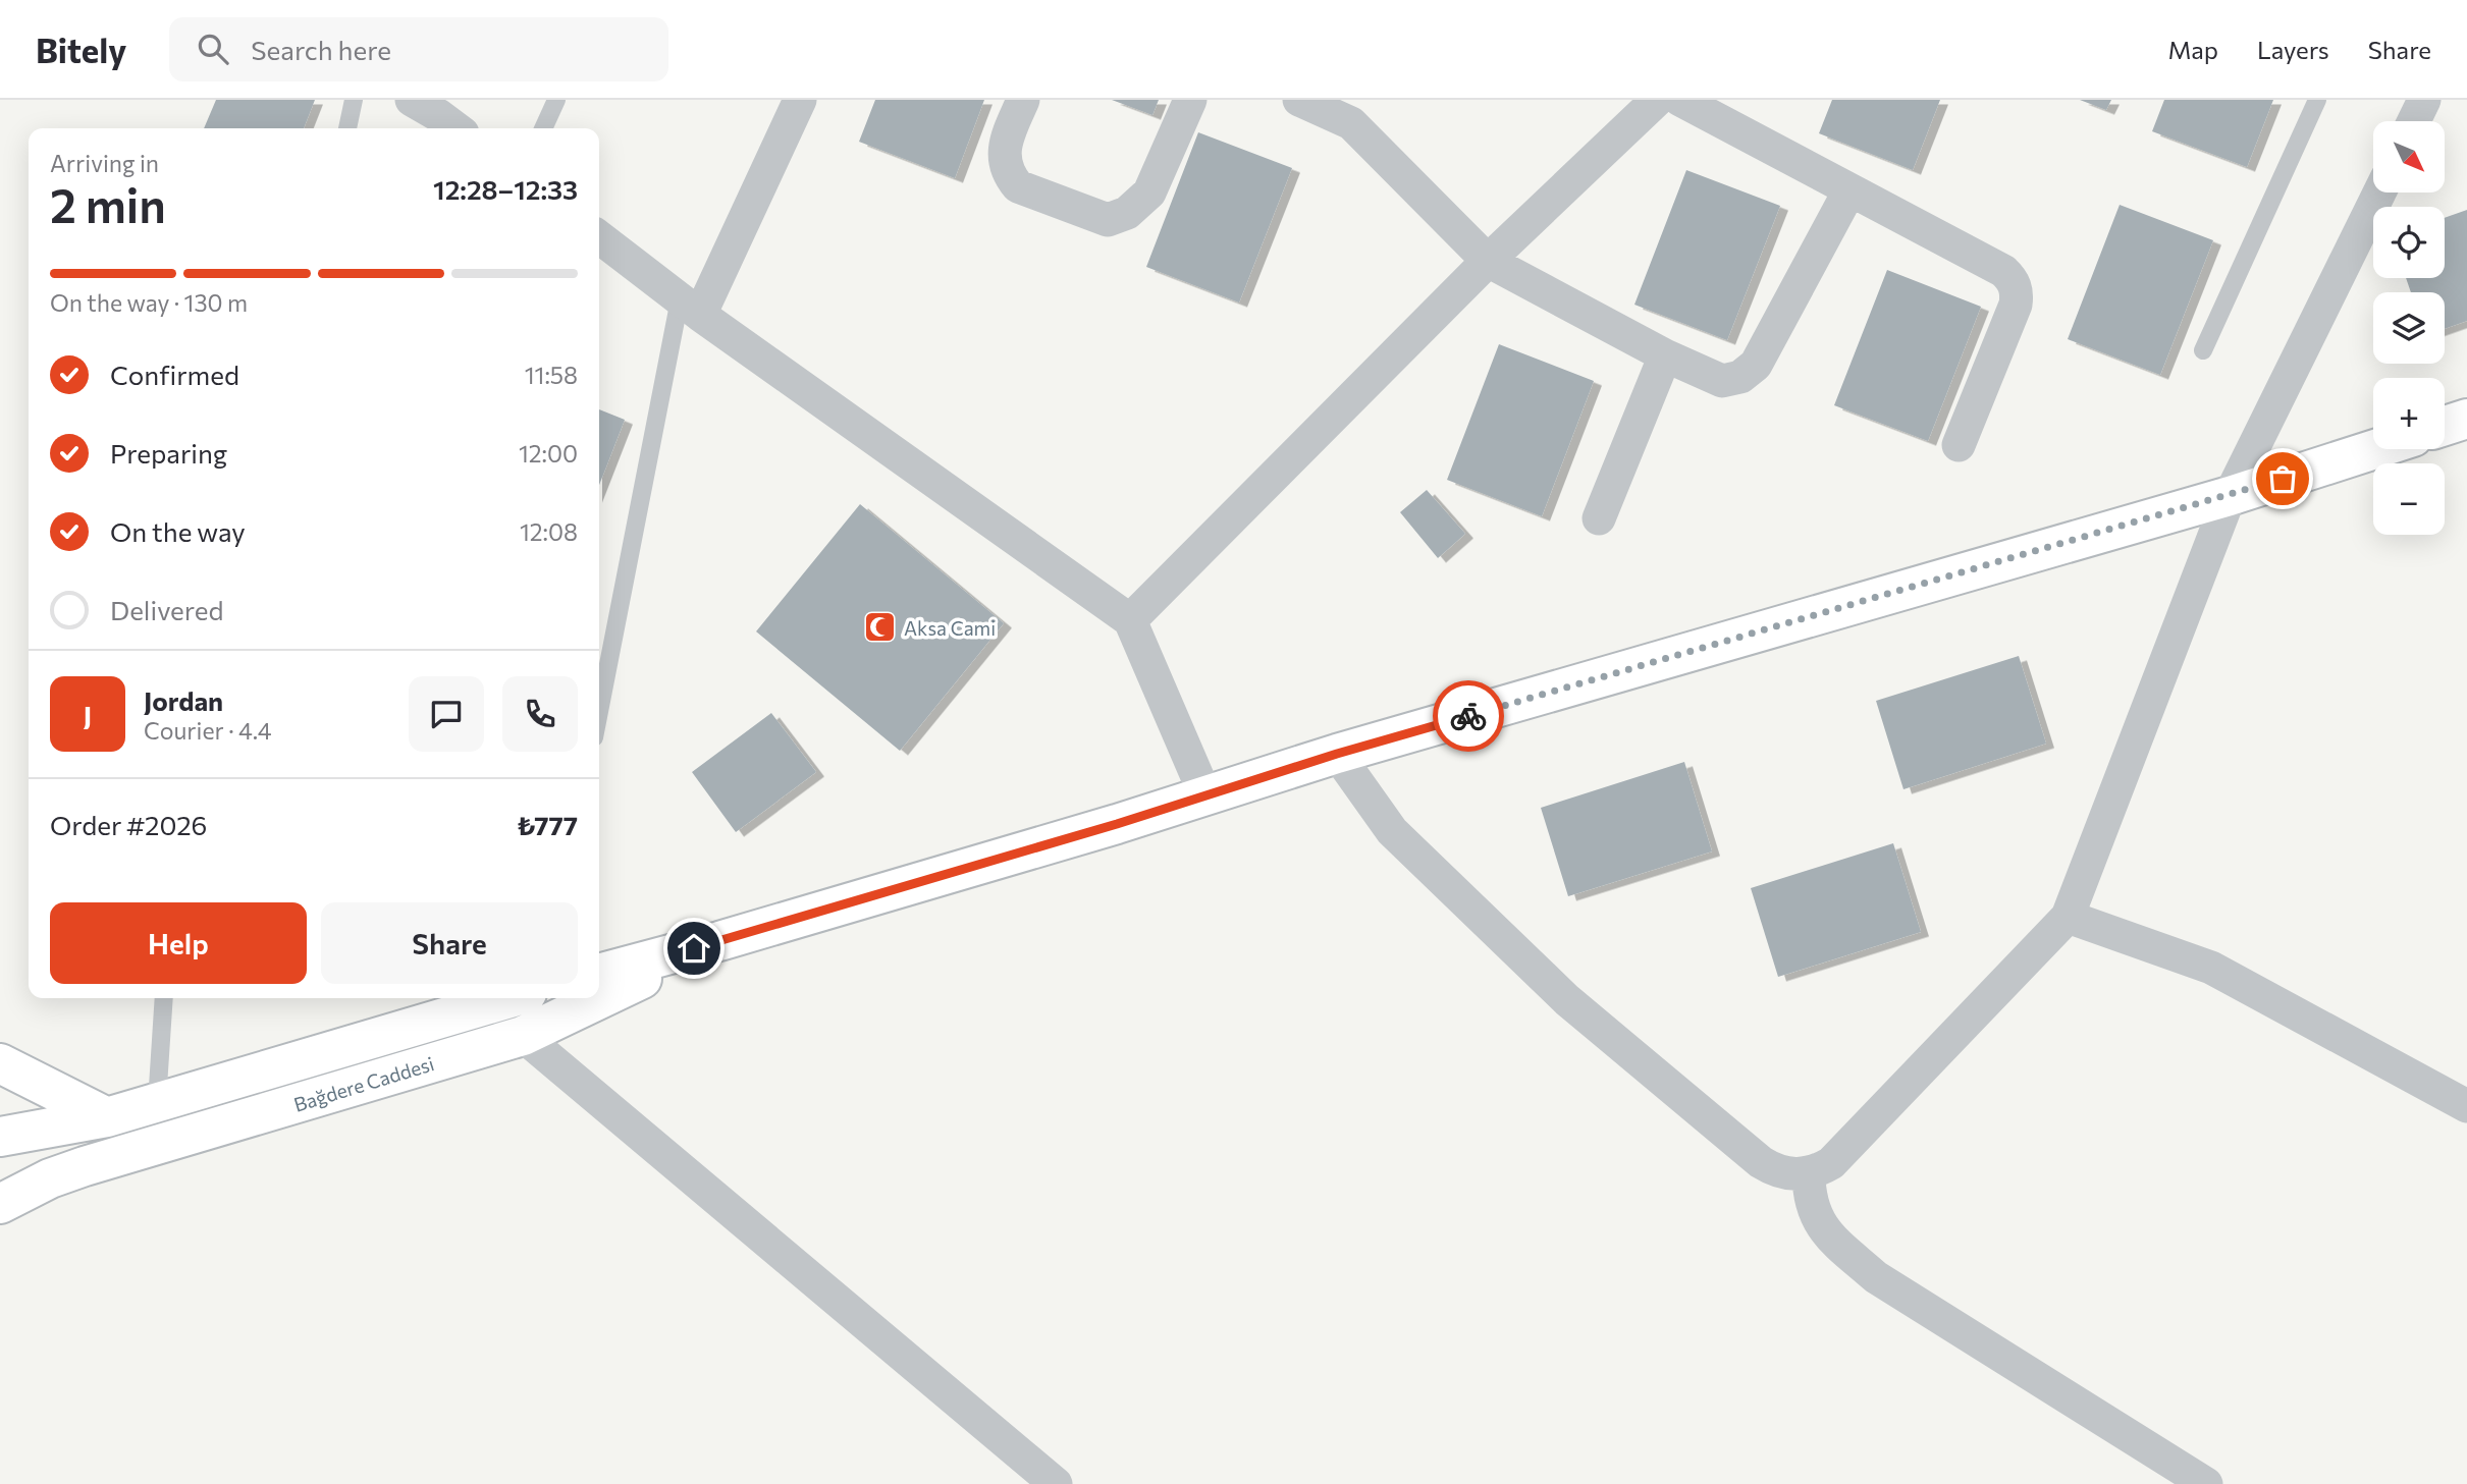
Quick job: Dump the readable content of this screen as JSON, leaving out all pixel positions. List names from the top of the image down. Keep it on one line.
{"streets":{"main road":["Bağdere Caddesi"]},"places":{"mosque":["Aksa Cami"]},"north":"bottom right","page":{"header":"Bitely","search":"Search here","nav":["Map","Layers","Share"],"map_buttons":["+","−"],"heading":["2 min","Arriving in","12:28–12:33"],"panel":["Jordan","Courier · 4.4","Order #2026","₺777"],"bar":"On the way · 130 m","list":[["Confirmed","11:58"],["Preparing","12:00"],["On the way","12:08"],"Delivered"],"round":"J","buttons":["Help","Share"]}}
